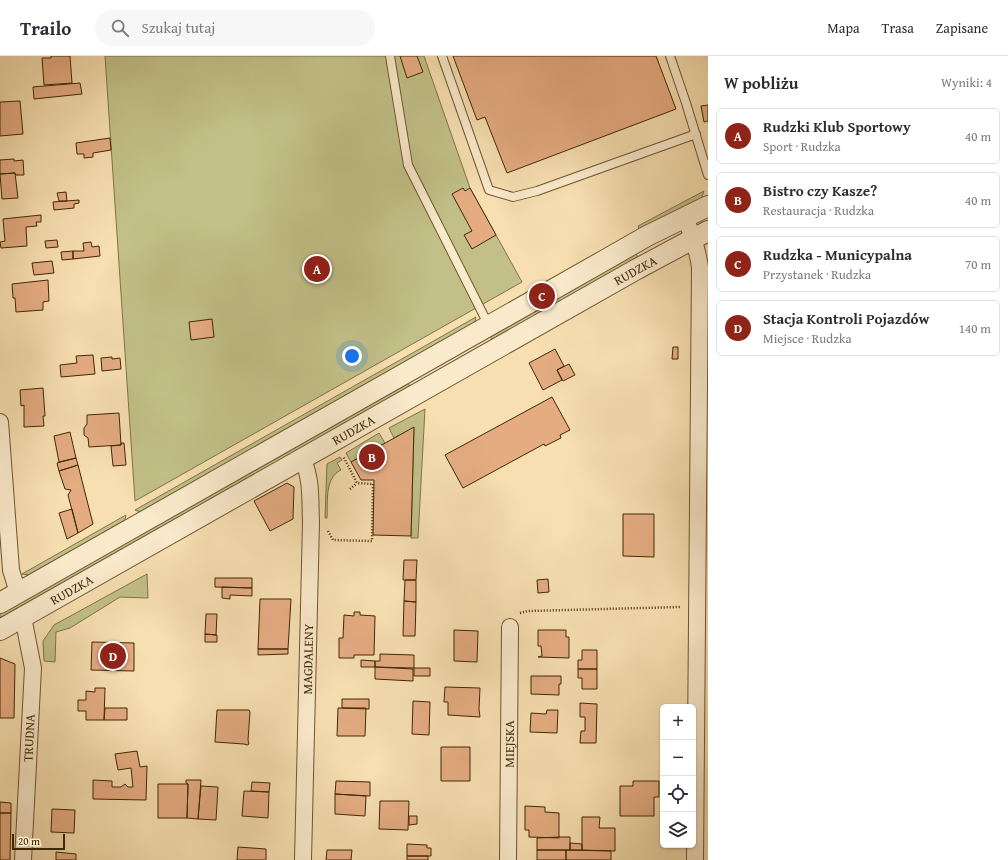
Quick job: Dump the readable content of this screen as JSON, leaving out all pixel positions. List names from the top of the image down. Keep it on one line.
{"streets":{"street":["RUDZKA","MAGDALENY","TRUDNA","MIEJSKA"]},"crossings":[["RUDZKA","MAGDALENY"],["RUDZKA","TRUDNA"]],"scale_bar":"20 m","page":{"header":"Trailo","search":"Szukaj tutaj","nav":["Mapa","Trasa","Zapisane"],"heading":["W pobliżu","Wyniki: 4"],"list":[{"mark":"A","name":"Rudzki Klub Sportowy","note":"Sport · Rudzka","value":"40 m"},{"mark":"B","name":"Bistro czy Kasze?","note":"Restauracja · Rudzka","value":"40 m"},{"mark":"C","name":"Rudzka - Municypalna","note":"Przystanek · Rudzka","value":"70 m"},{"mark":"D","name":"Stacja Kontroli Pojazdów","note":"Miejsce · Rudzka","value":"140 m"}],"pins":["A","C","B","D"],"map_buttons":["+","−"],"scale":"20 m"}}
